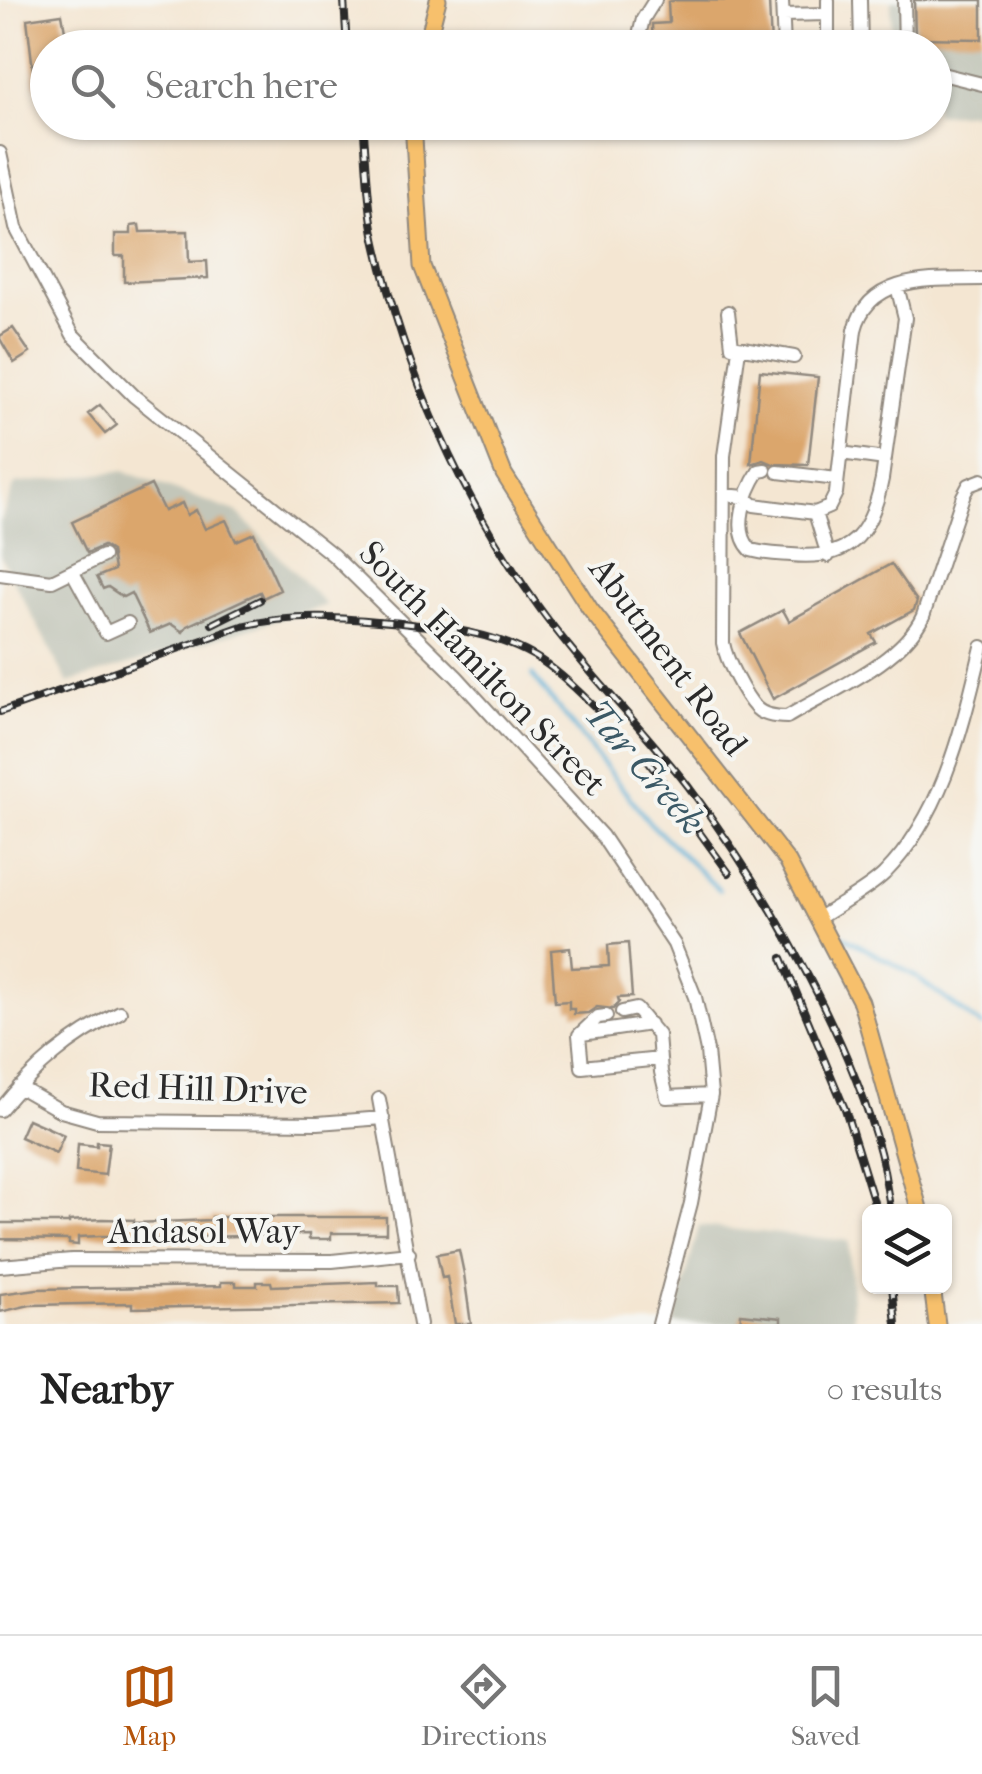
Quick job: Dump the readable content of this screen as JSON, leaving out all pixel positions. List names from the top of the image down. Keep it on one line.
{"streets":{"main road":["Abutment Road"],"street":["South Hamilton Street","Red Hill Drive","Andasol Way"]},"water":["Tar Creek"],"page":{"search":"Search here","heading":["Nearby","0 results"],"nav":["Map","Directions","Saved"]}}
